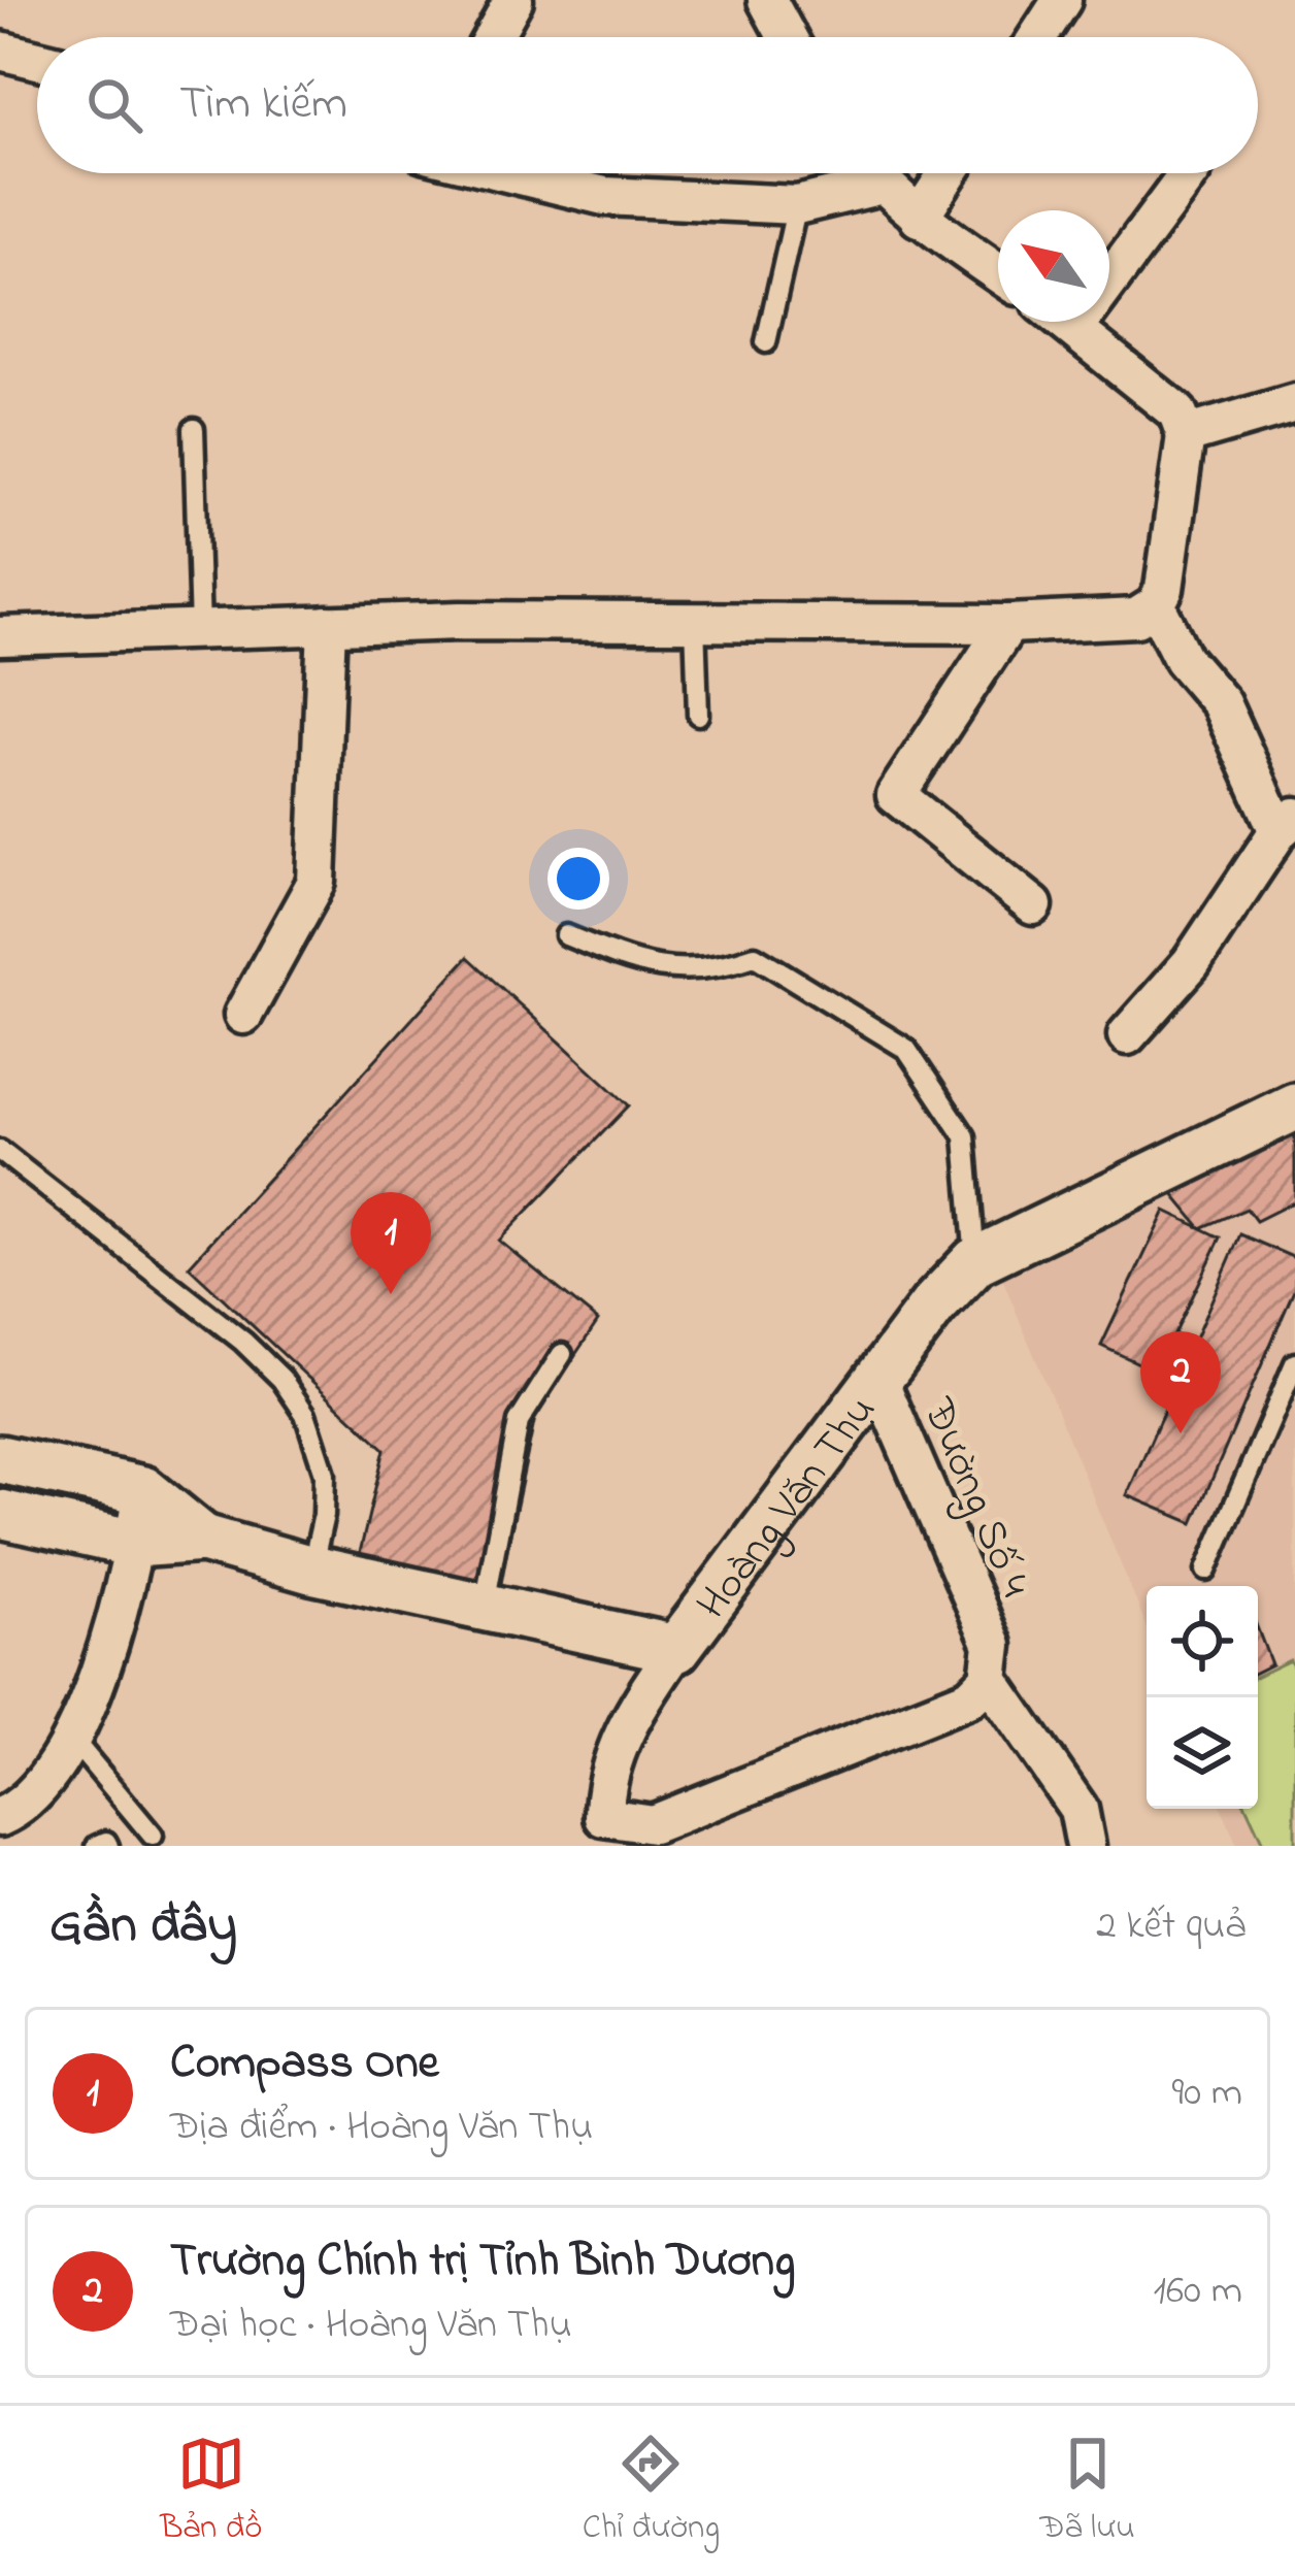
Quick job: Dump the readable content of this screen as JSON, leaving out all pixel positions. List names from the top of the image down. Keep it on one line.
{"streets":{"street":["Đường Số 4","Hoàng Văn Thụ"]},"crossings":[["Đường Số 4","Hoàng Văn Thụ"]],"north":"top left","page":{"search":"Tìm kiếm","pins":["1","2"],"heading":["Gần đây","2 kết quả"],"list":[{"mark":"1","name":"Compass One","note":"Địa điểm · Hoàng Văn Thụ","value":"90 m"},{"mark":"2","name":"Trường Chính trị Tỉnh Bình Dương","note":"Đại học · Hoàng Văn Thụ","value":"160 m"}],"nav":["Bản đồ","Chỉ đường","Đã lưu"]}}
